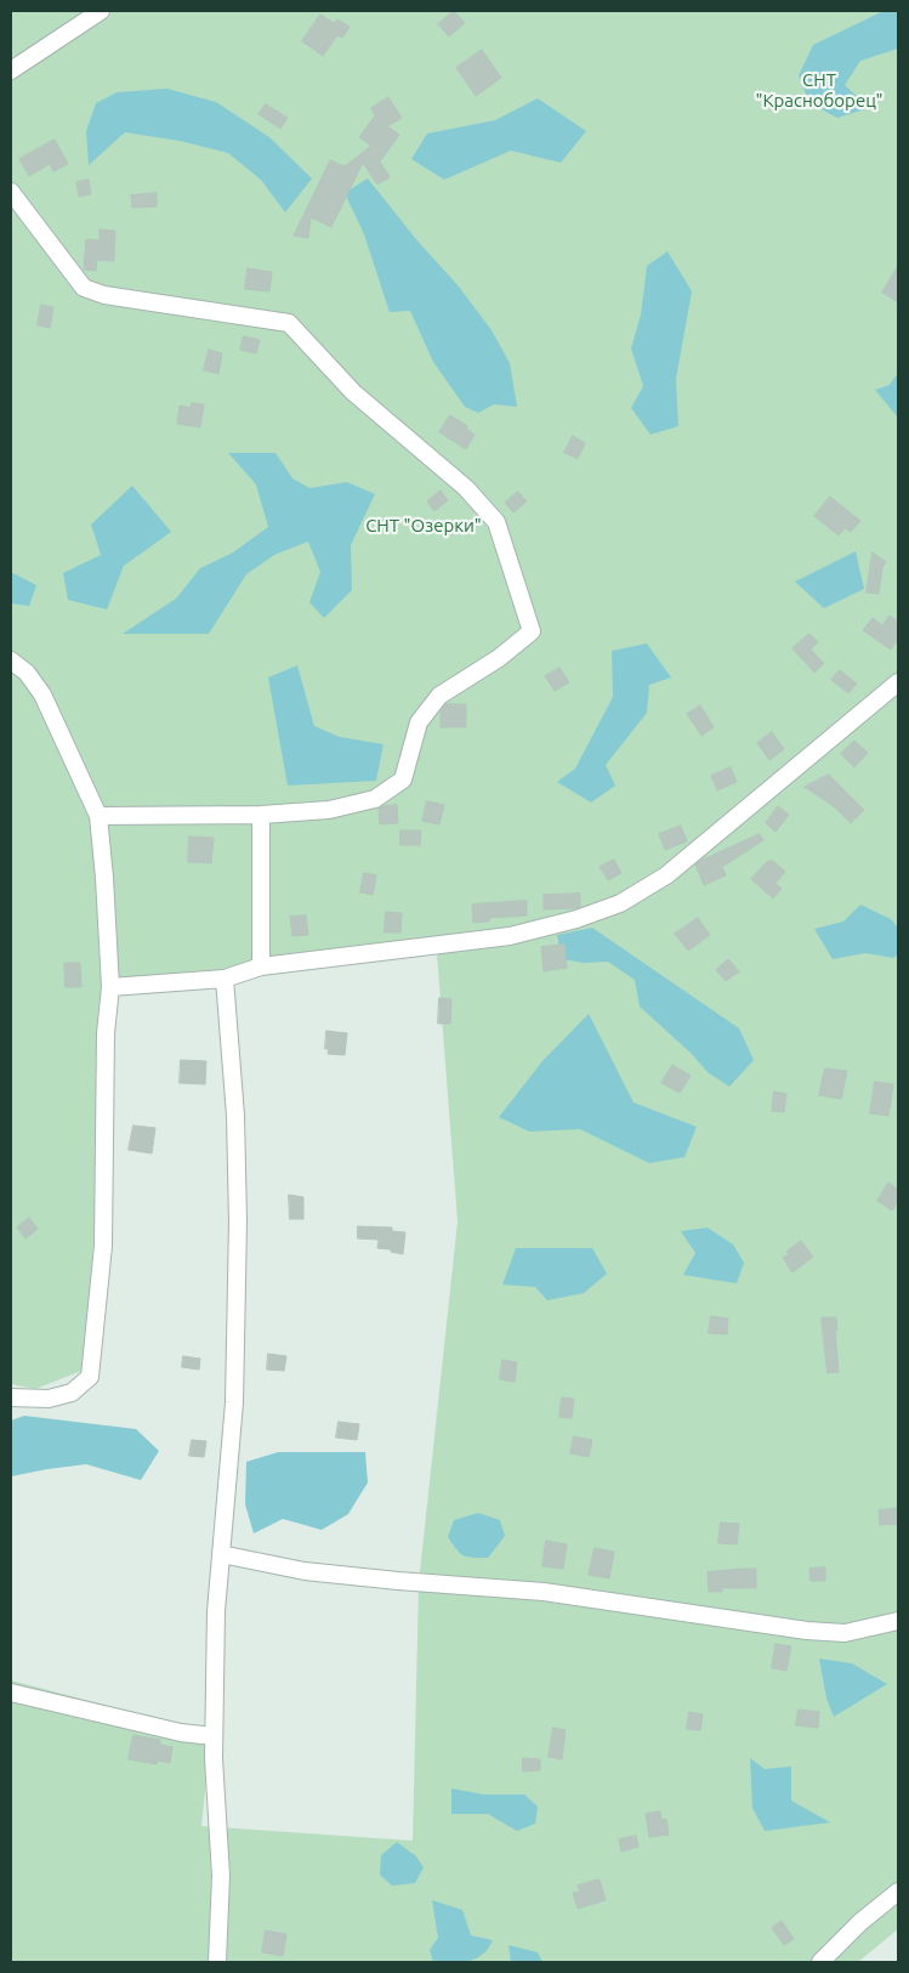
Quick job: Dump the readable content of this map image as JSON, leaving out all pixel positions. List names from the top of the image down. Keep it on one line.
{"parks":["СНТ \"Красноборец\"","СНТ \"Озерки\""]}
